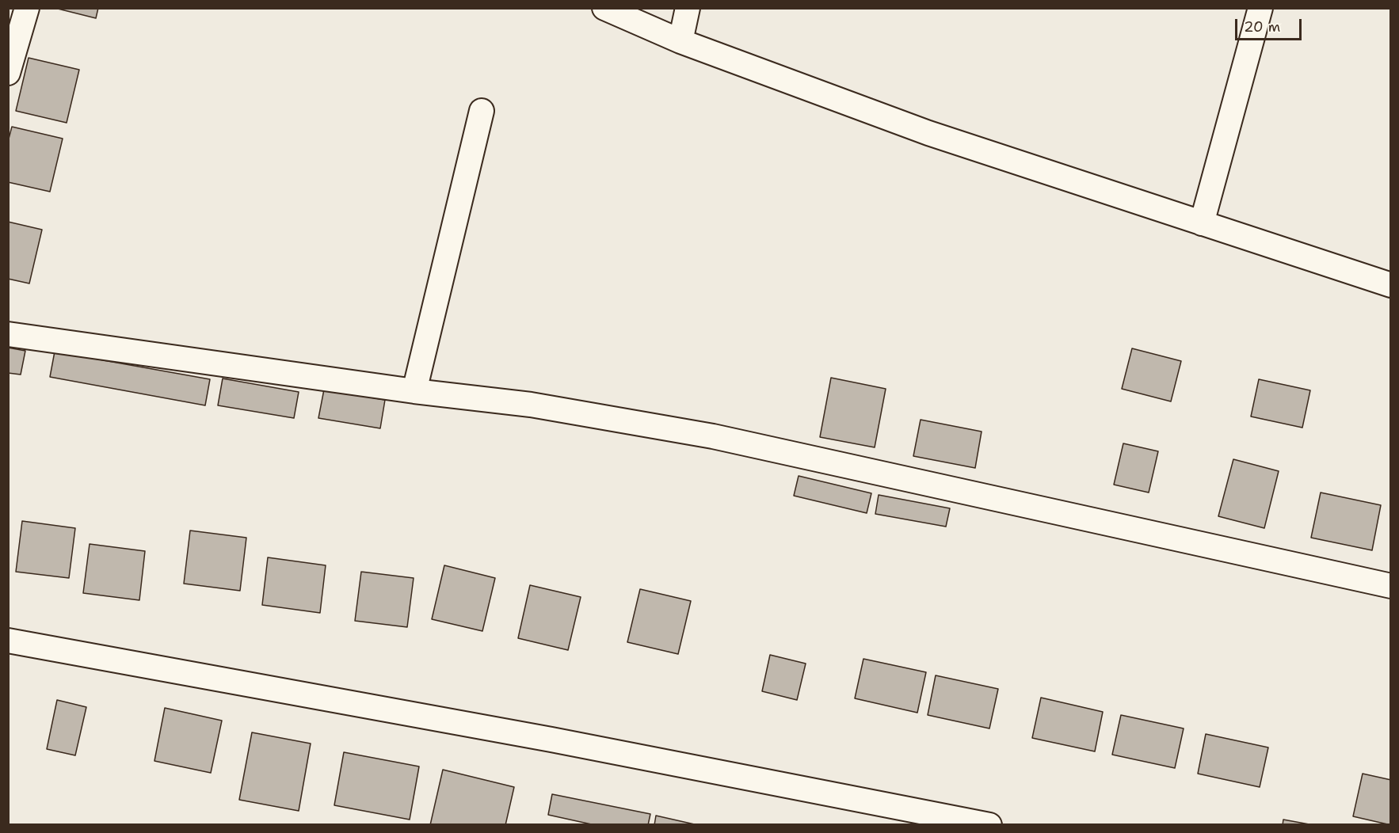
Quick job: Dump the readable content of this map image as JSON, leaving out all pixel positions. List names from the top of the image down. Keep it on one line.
{"scale_bar":"20 m"}
